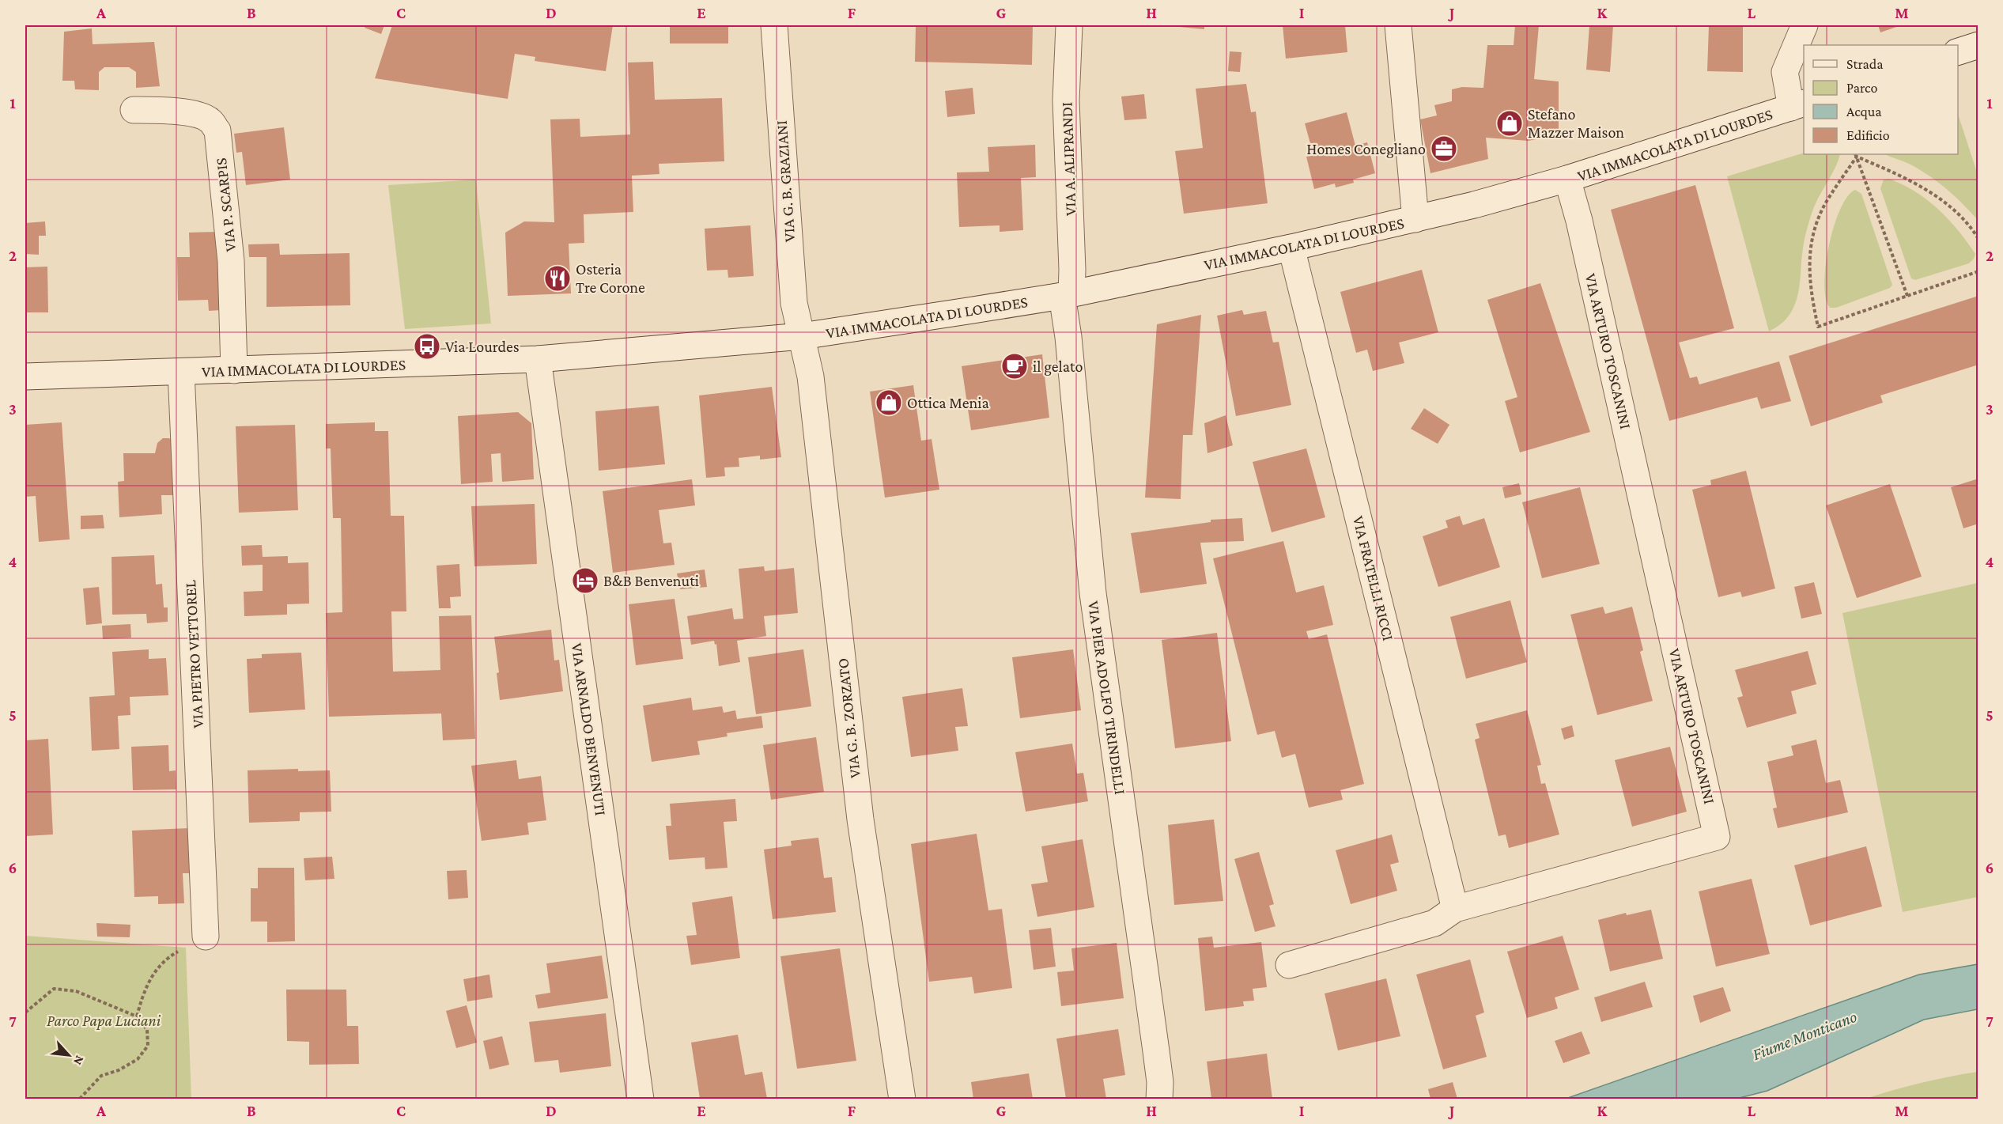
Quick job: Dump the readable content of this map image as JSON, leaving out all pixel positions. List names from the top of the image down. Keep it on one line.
{"streets":{"street":["VIA IMMACOLATA DI LOURDES","VIA A. ALIPRANDI","VIA G. B. GRAZIANI","VIA P. SCARPIS","VIA ARTURO TOSCANINI","VIA FRATELLI RICCI","VIA PIETRO VETTOREL","VIA PIER ADOLFO TIRINDELLI","VIA G. B. ZORZATO","VIA ARNALDO BENVENUTI"]},"crossings":[["VIA IMMACOLATA DI LOURDES","VIA A. ALIPRANDI"],["VIA IMMACOLATA DI LOURDES","VIA G. B. GRAZIANI"],["VIA IMMACOLATA DI LOURDES","VIA P. SCARPIS"],["VIA IMMACOLATA DI LOURDES","VIA ARTURO TOSCANINI"],["VIA IMMACOLATA DI LOURDES","VIA FRATELLI RICCI"],["VIA IMMACOLATA DI LOURDES","VIA PIETRO VETTOREL"],["VIA IMMACOLATA DI LOURDES","VIA PIER ADOLFO TIRINDELLI"],["VIA IMMACOLATA DI LOURDES","VIA G. B. ZORZATO"],["VIA IMMACOLATA DI LOURDES","VIA ARNALDO BENVENUTI"],["VIA A. ALIPRANDI","VIA PIER ADOLFO TIRINDELLI"],["VIA G. B. GRAZIANI","VIA G. B. ZORZATO"],["VIA ARTURO TOSCANINI","VIA FRATELLI RICCI"]],"water":["Fiume Monticano"],"parks":["Parco Papa Luciani"],"places":{"shop":["Stefano Mazzer Maison","Ottica Menia"],"office":["Homes Conegliano"],"restaurant":["Osteria Tre Corone"],"bus stop":["Via Lourdes"],"cafe":["il gelato"],"hotel":["B&B Benvenuti"]},"legend":["Strada","Parco","Acqua","Edificio"],"north":"bottom right","grid":{"columns":["A","B","C","D","E","F","G","H","I","J","K","L","M"],"rows":["1","2","3","4","5","6","7"]}}
